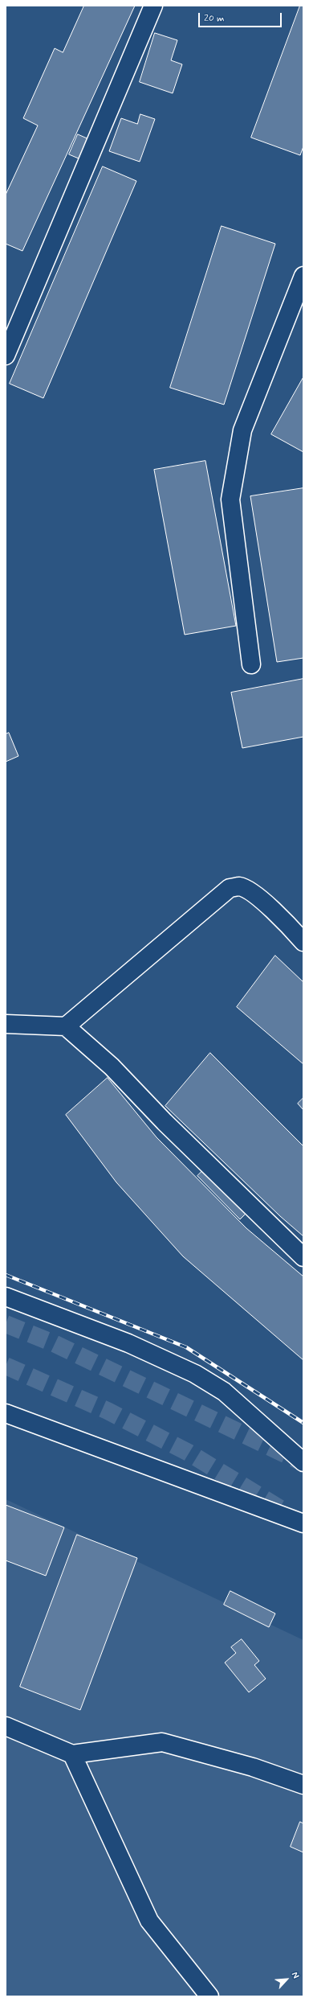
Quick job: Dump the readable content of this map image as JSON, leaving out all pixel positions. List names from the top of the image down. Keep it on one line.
{"scale_bar":"20 m","north":"top right"}
